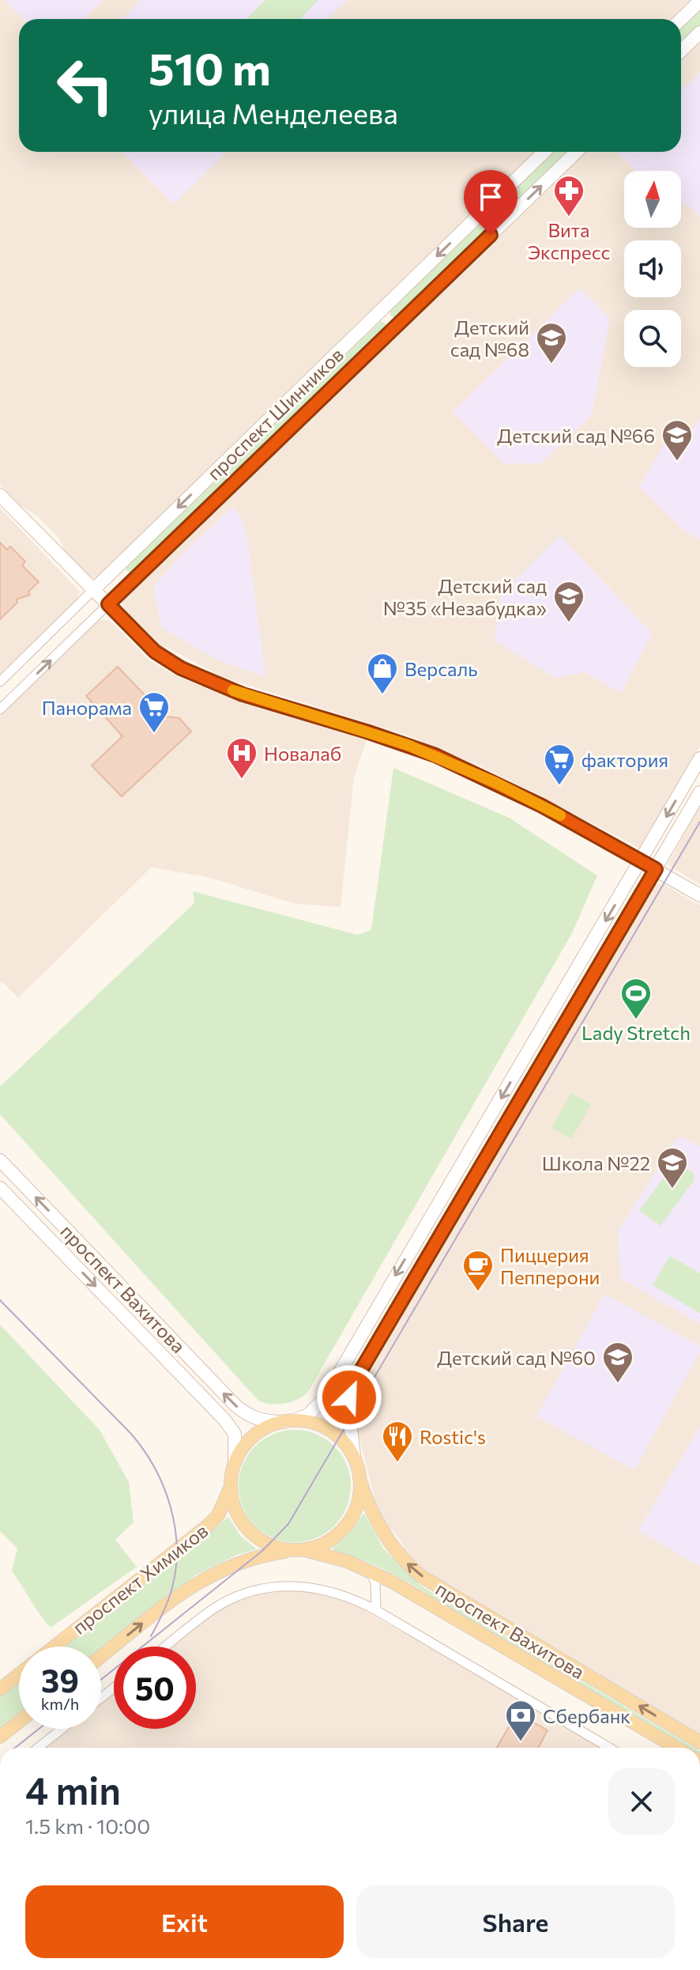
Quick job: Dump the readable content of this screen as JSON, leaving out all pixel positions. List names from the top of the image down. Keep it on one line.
{"streets":{"main road":["проспект Шинников","проспект Вахитова","проспект Химиков"]},"crossings":[["проспект Вахитова","проспект Химиков"]],"places":{"pharmacy":["Вита Экспресс"],"school or university":["Детский сад №68","Детский сад №66","Детский сад №35 «Незабудка»","Школа №22","Детский сад №60"],"shop":["Версаль"],"supermarket":["Панорама","фактория"],"hospital":["Новалаб"],"sports":["Lady Stretch"],"cafe":["Пиццерия Пепперони"],"restaurant":["Rostic's"],"bank":["Сбербанк"]},"north":"top","page":{"turn":["510 m","улица Менделеева"],"speed":"39 km/h","limit":"50","heading":["4 min","1.5 km · 10:00"],"buttons":["Exit","Share"]}}
